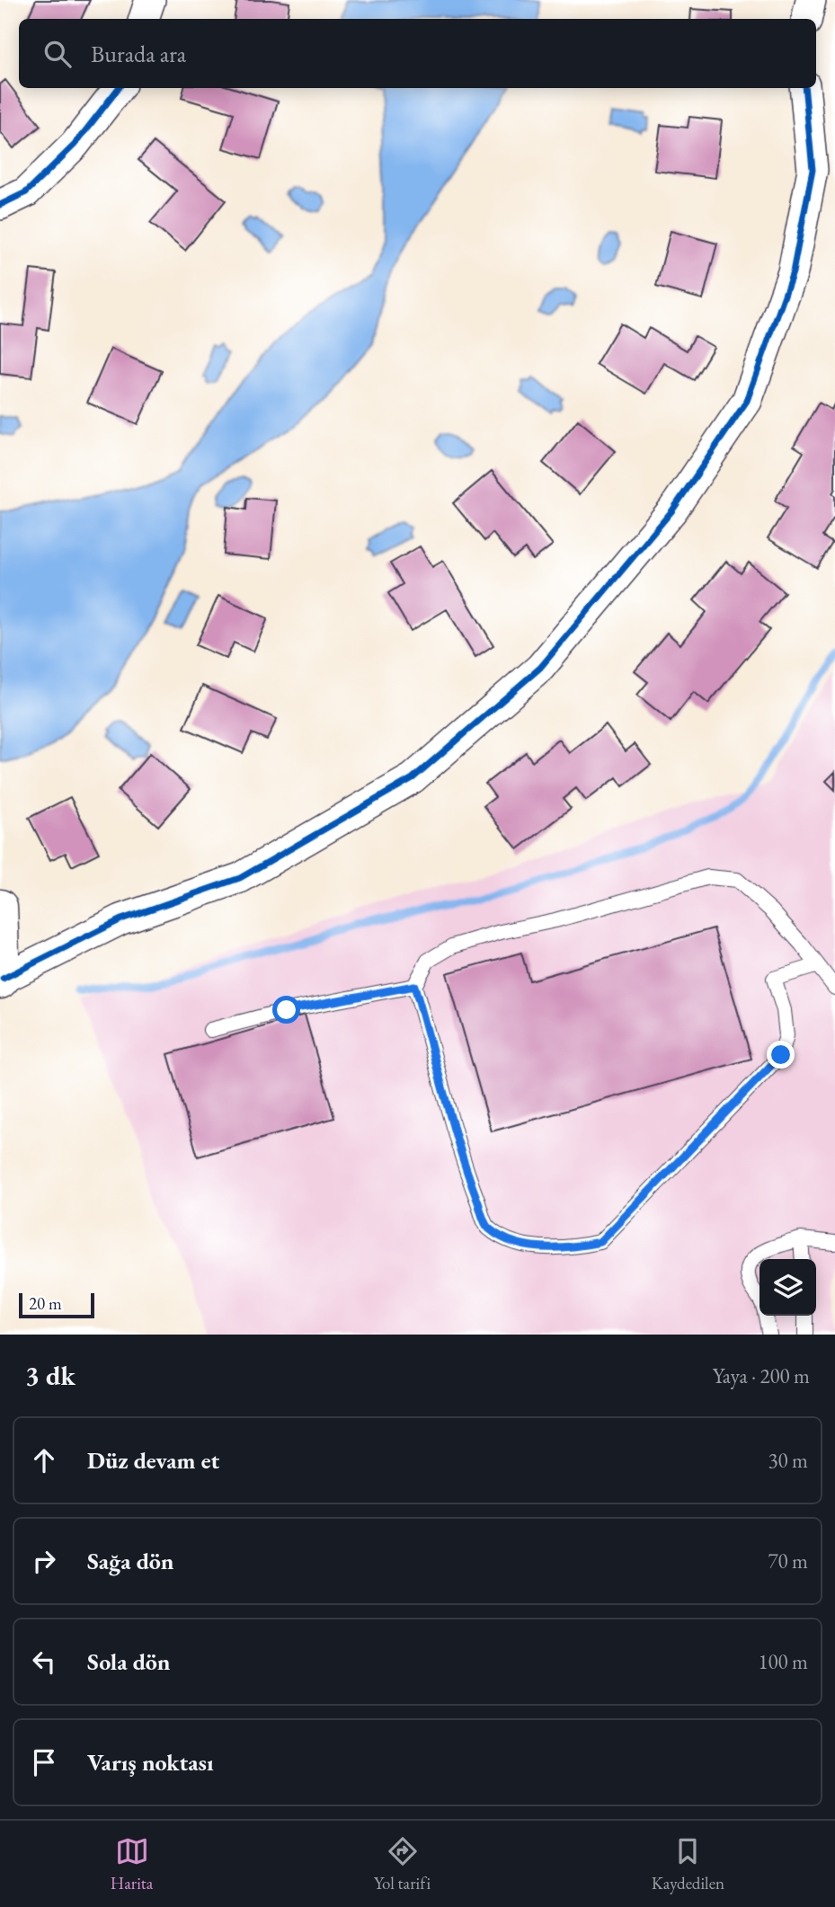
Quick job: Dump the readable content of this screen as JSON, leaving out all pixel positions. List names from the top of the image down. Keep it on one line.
{"scale_bar":"20 m","page":{"search":"Burada ara","scale":"20 m","heading":["3 dk","Yaya · 200 m"],"list":[["Düz devam et","30 m"],["Sağa dön","70 m"],["Sola dön","100 m"],"Varış noktası"],"nav":["Harita","Yol tarifi","Kaydedilen"]}}
